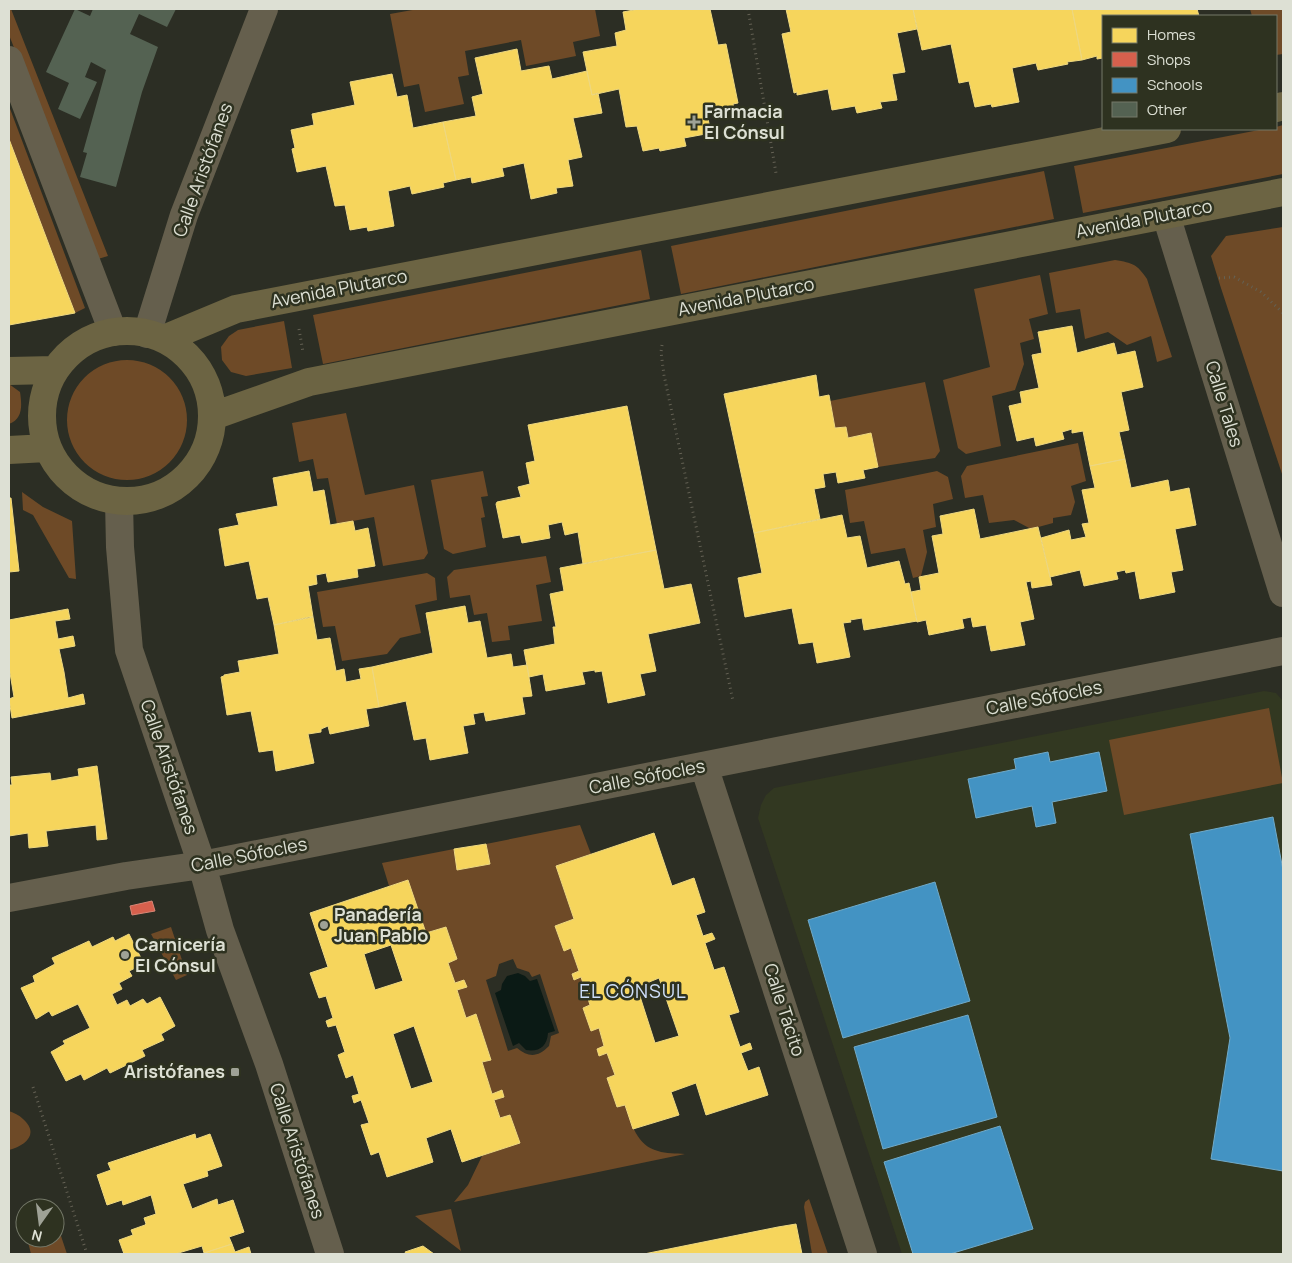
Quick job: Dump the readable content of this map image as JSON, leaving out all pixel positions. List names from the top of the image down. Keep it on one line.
{"streets":{"main road":["Avenida Plutarco"],"street":["Calle Aristófanes","Calle Tales","Calle Sófocles","Calle Tácito"]},"crossings":[["Calle Aristófanes","Avenida Plutarco"],["Calle Aristófanes","Calle Sófocles"],["Avenida Plutarco","Calle Tales"],["Calle Sófocles","Calle Tácito"]],"districts":["EL CÓNSUL"],"places":{"health":["Farmacia El Cónsul"],"other":["Panadería Juan Pablo","Carnicería El Cónsul"],"transit":["Aristófanes"]},"legend":["Homes","Shops","Schools","Other"],"north":"bottom"}
